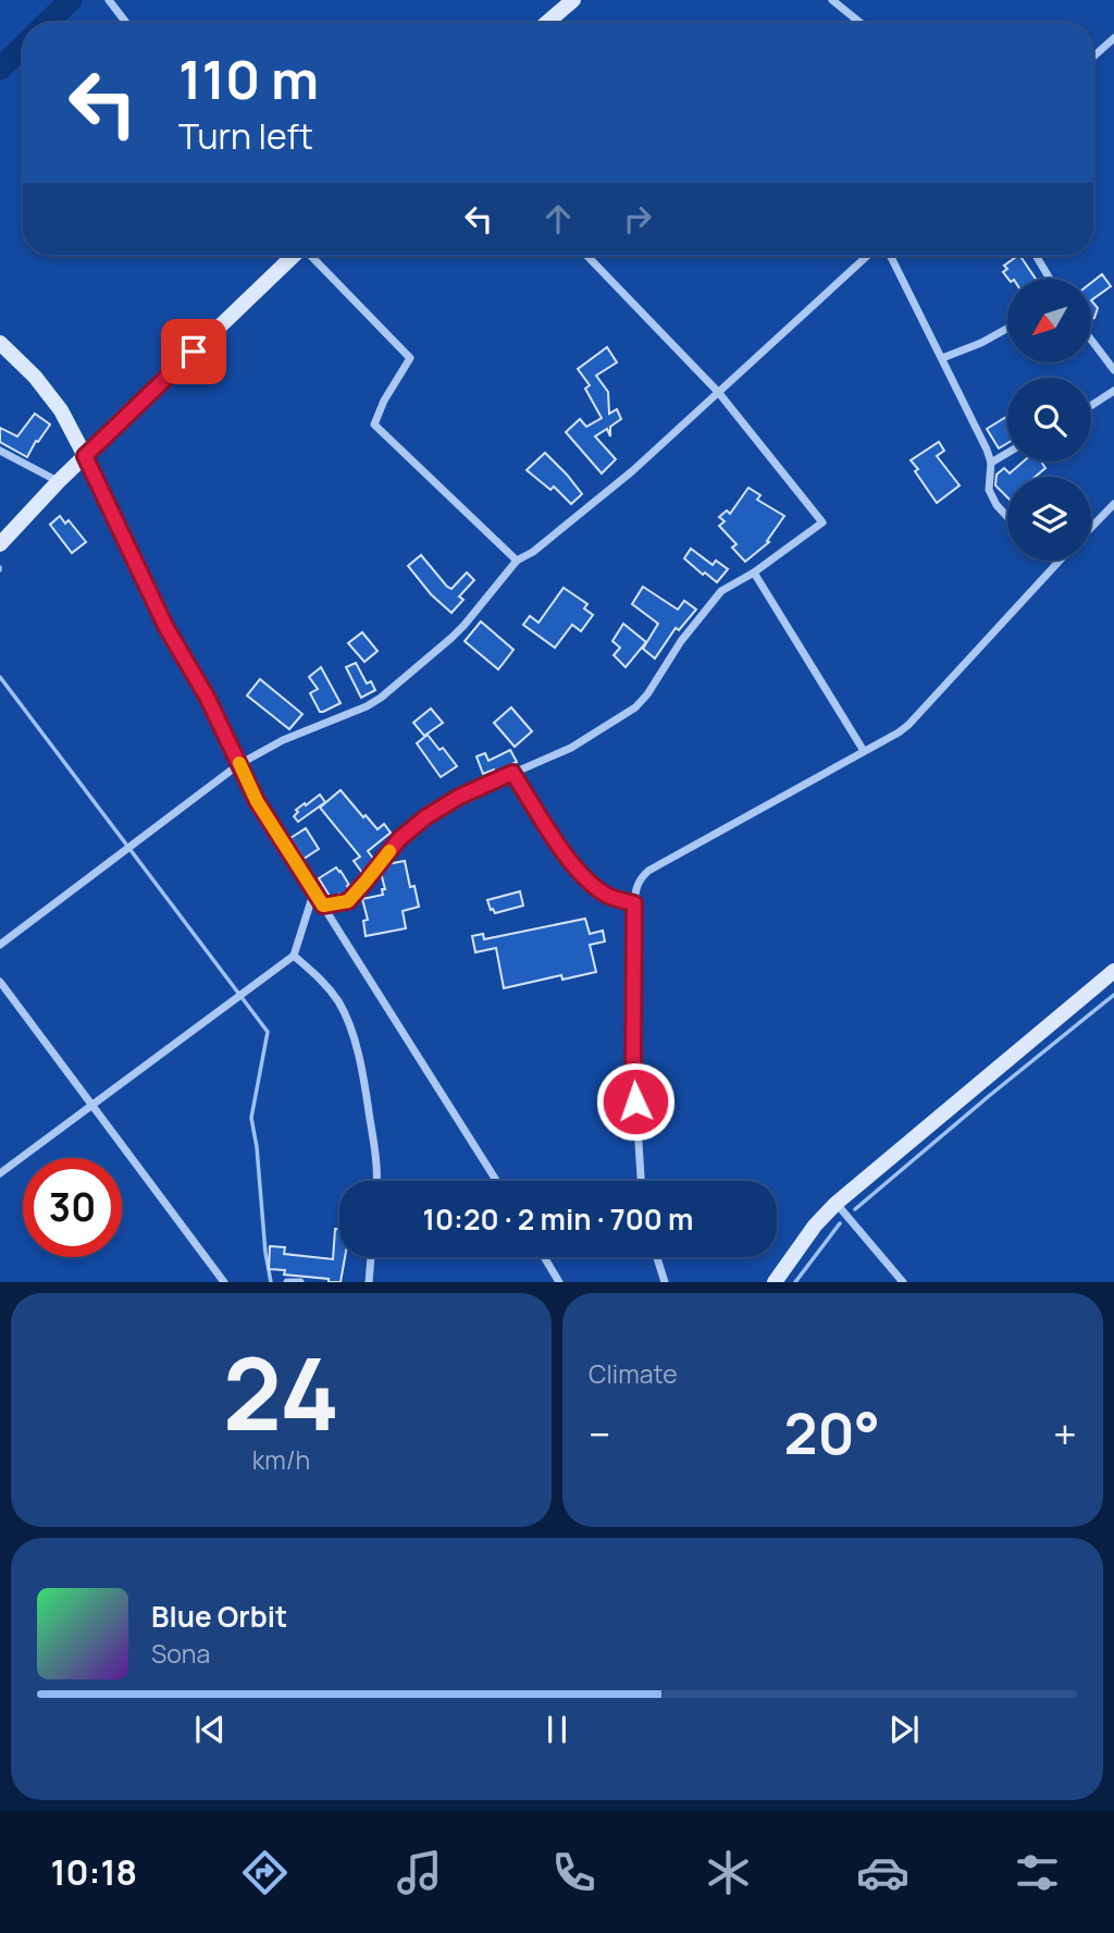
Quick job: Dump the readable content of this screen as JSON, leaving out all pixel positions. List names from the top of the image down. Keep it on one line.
{"north":"bottom left","page":{"turn":["110 m","Turn left"],"limit":"30","trip":"10:20 · 2 min · 700 m","tile":[["24","km/h"],"Climate"],"heat":["−","20°","+"],"song":["Blue Orbit","Sona"],"tabs":"10:18"}}
